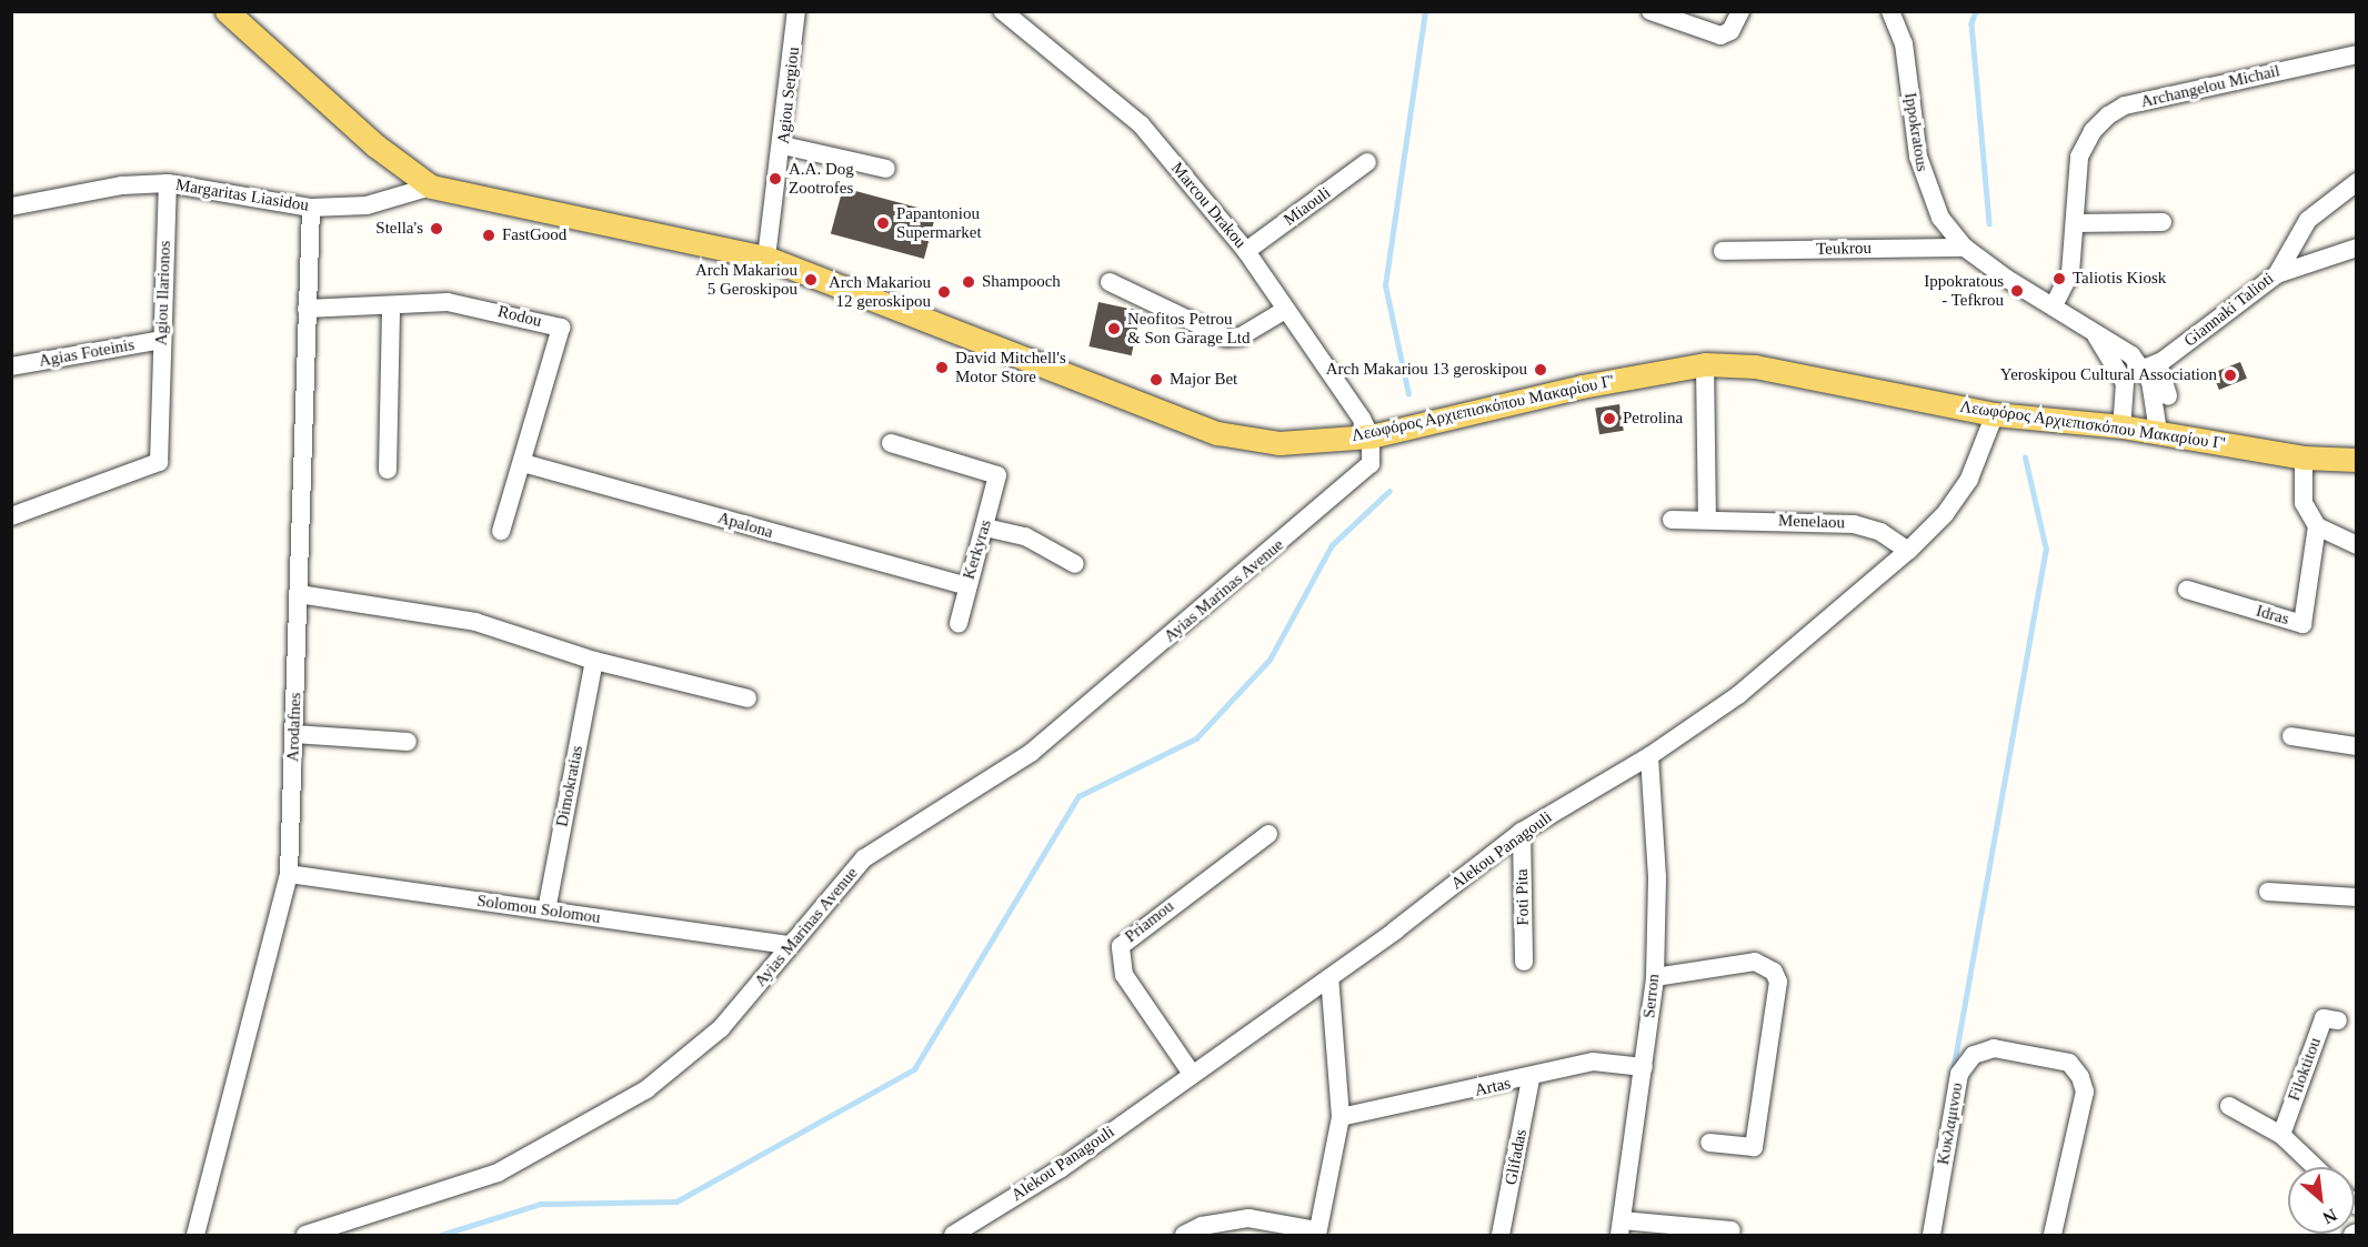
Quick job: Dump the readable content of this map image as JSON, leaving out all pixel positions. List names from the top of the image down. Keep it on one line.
{"streets":{"main road":["Λεωφόρος Αρχιεπισκόπου Μακαρίου Γ'"],"street":["Archangelou Michail","Agiou Sergiou","Ippokratous","Margaritas Liasidou","Marcou Drakou","Miaouli","Teukrou","Agiou Ilarionos","Giannaki Talioti","Rodou","Agias Foteinis","Menelaou","Apalona","Kerkyras","Ayias Marinas Avenue","Idras","Arodafnes","Dimokratias","Alekou Panagouli","Foti Pita","Solomou Solomou","Priamou","Serron","Filoktitou","Artas","Κυκλαμινου","Glifadas"]},"crossings":[["Archangelou Michail","Ippokratous"],["Agiou Sergiou","Λεωφόρος Αρχιεπισκόπου Μακαρίου Γ'"],["Ippokratous","Teukrou"],["Ippokratous","Giannaki Talioti"],["Ippokratous","Λεωφόρος Αρχιεπισκόπου Μακαρίου Γ'"],["Margaritas Liasidou","Agiou Ilarionos"],["Margaritas Liasidou","Λεωφόρος Αρχιεπισκόπου Μακαρίου Γ'"],["Margaritas Liasidou","Arodafnes"],["Marcou Drakou","Miaouli"],["Marcou Drakou","Λεωφόρος Αρχιεπισκόπου Μακαρίου Γ'"],["Marcou Drakou","Ayias Marinas Avenue"],["Agiou Ilarionos","Agias Foteinis"],["Rodou","Apalona"],["Rodou","Arodafnes"],["Λεωφόρος Αρχιεπισκόπου Μακαρίου Γ'","Ayias Marinas Avenue"],["Λεωφόρος Αρχιεπισκόπου Μακαρίου Γ'","Alekou Panagouli"],["Menelaou","Alekou Panagouli"],["Apalona","Kerkyras"],["Ayias Marinas Avenue","Solomou Solomou"],["Arodafnes","Solomou Solomou"],["Dimokratias","Solomou Solomou"],["Alekou Panagouli","Foti Pita"],["Alekou Panagouli","Priamou"],["Alekou Panagouli","Serron"],["Serron","Artas"],["Artas","Glifadas"]],"places":["A.A. Dog Zootrofes","Papantoniou Supermarket","Stella's","FastGood","Taliotis Kiosk","Arch Makariou 5 Geroskipou","Shampooch","Ippokratous - Tefkrou","Arch Makariou 12 geroskipou","Neofitos Petrou & Son Garage Ltd","David Mitchell's Motor Store","Arch Makariou 13 geroskipou","Yeroskipou Cultural Association","Major Bet","Petrolina"],"north":"bottom right"}
